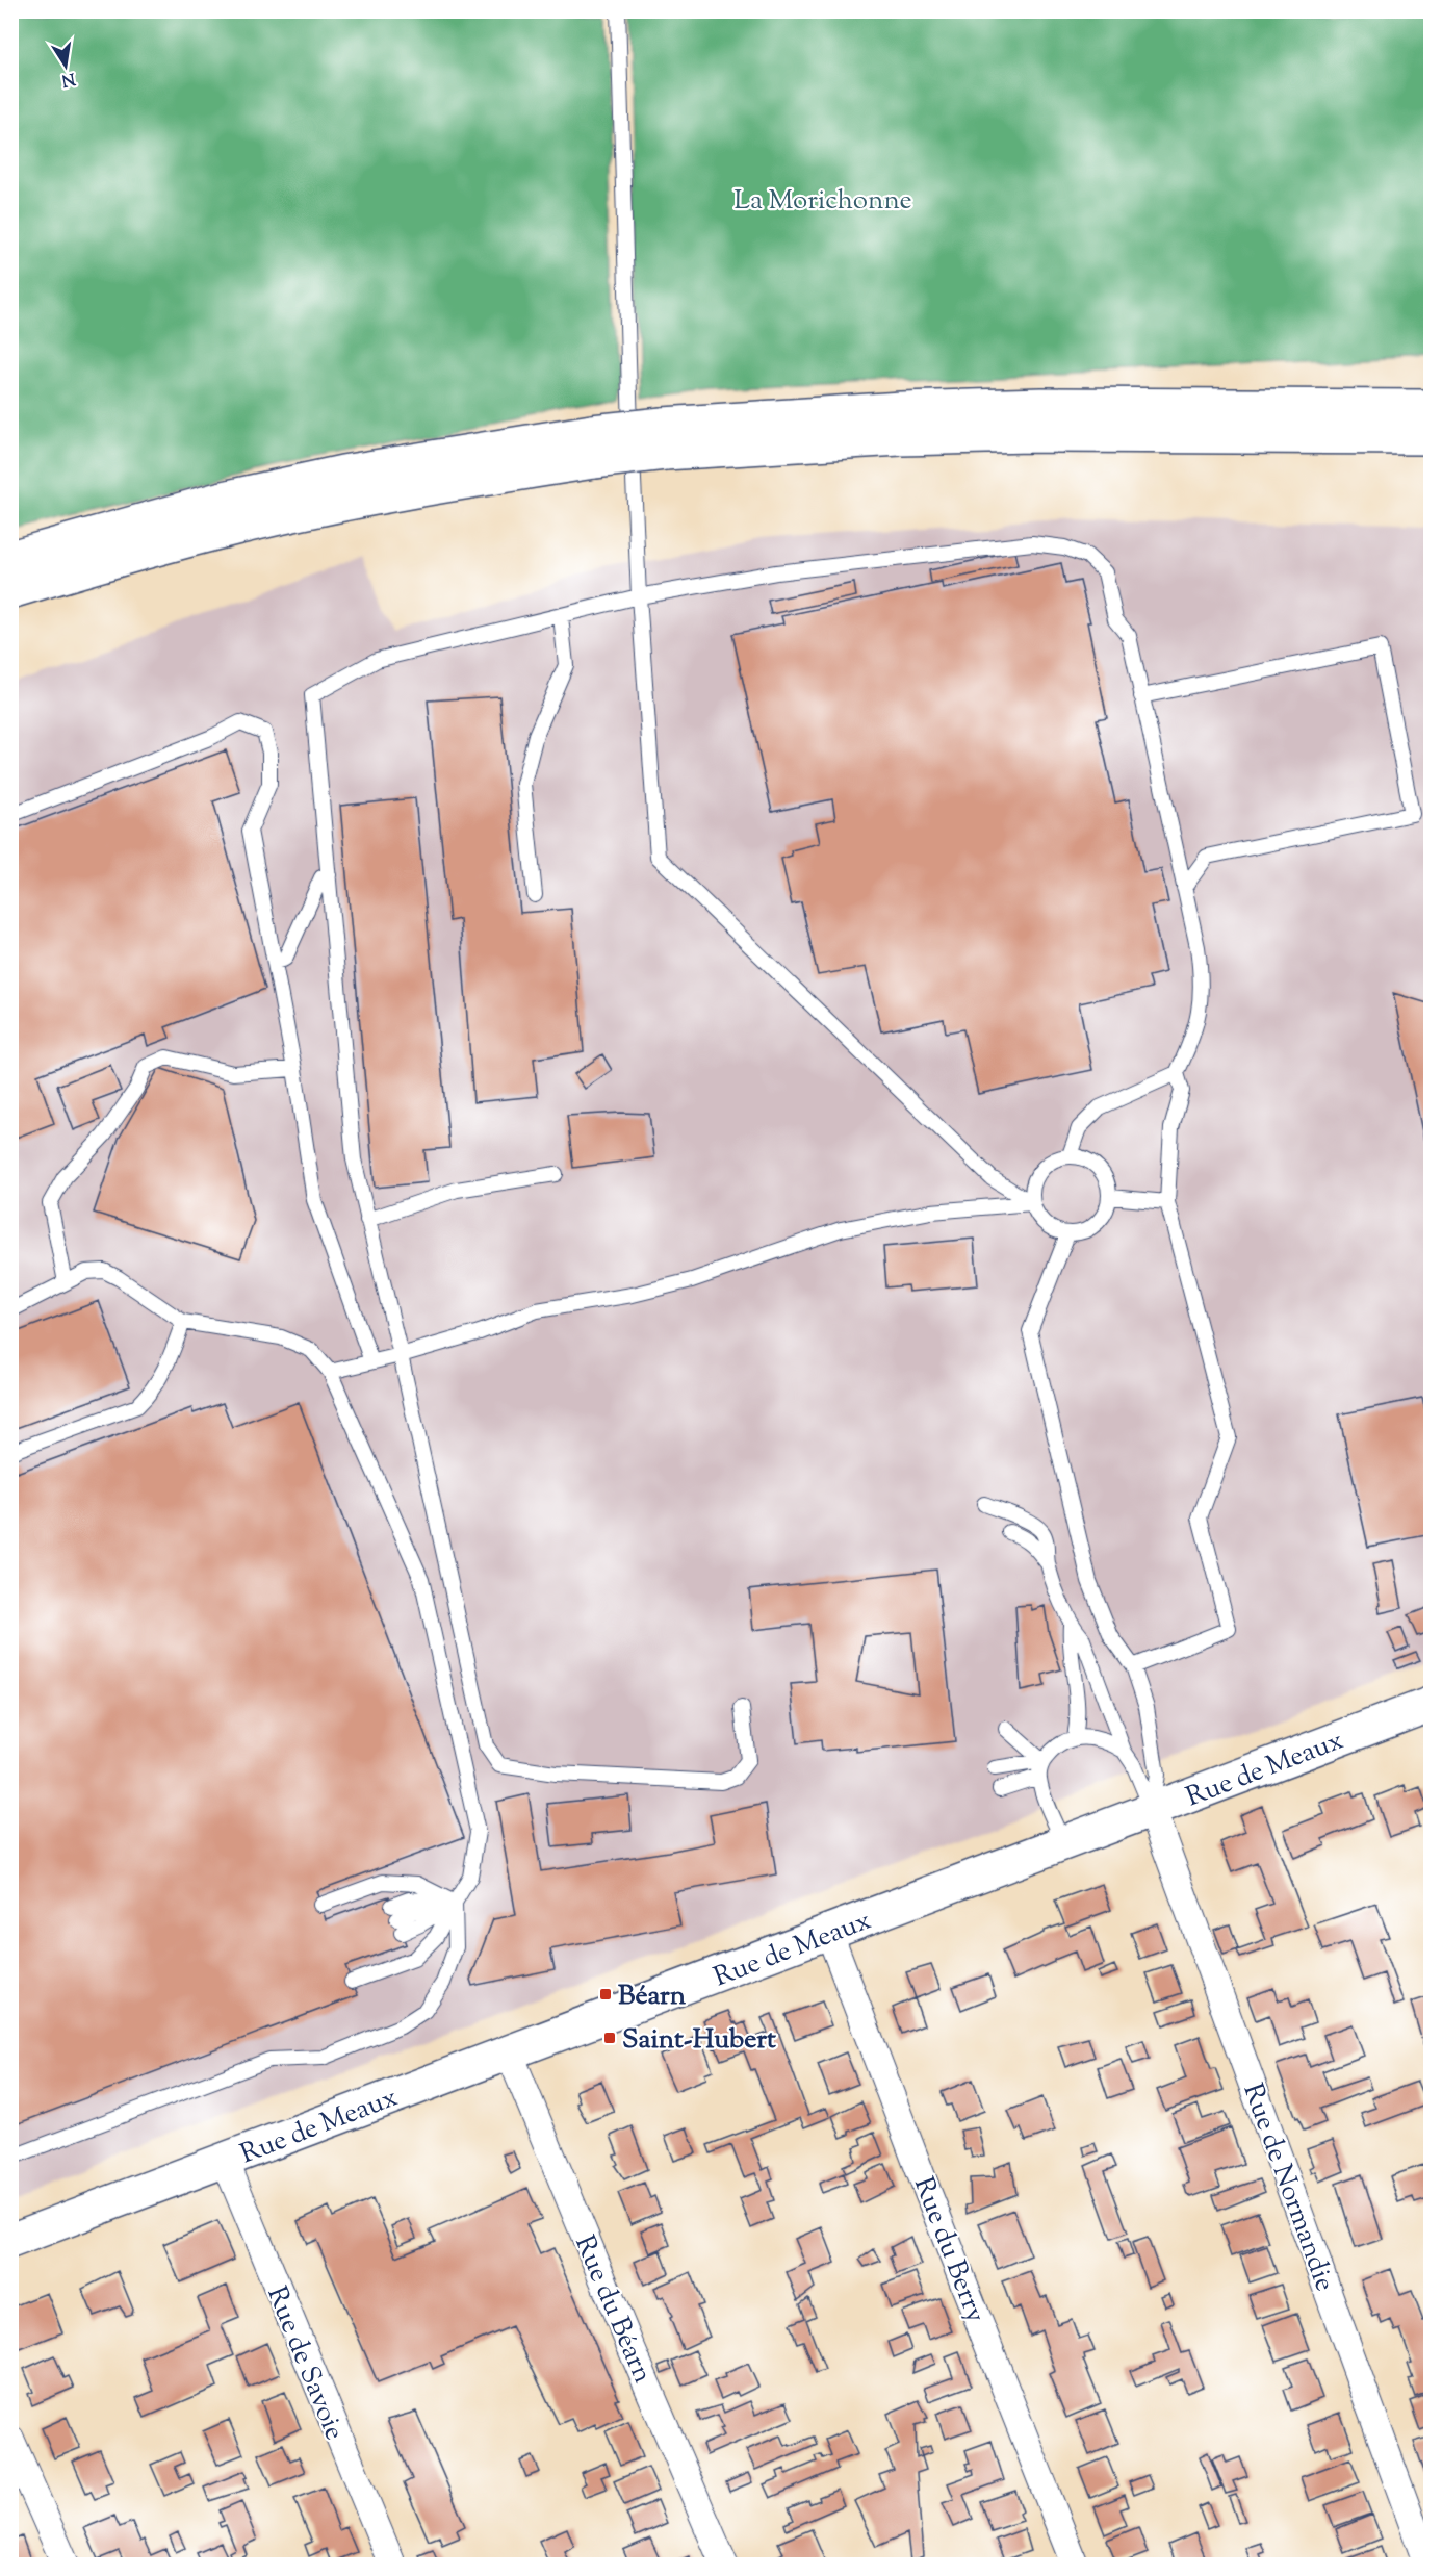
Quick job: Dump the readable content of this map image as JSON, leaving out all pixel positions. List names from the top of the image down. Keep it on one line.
{"streets":{"main road":["Rue de Meaux"],"street":["Rue de Normandie","Rue du Berry","Rue du Béarn","Rue de Savoie"]},"crossings":[["Rue de Meaux","Rue de Normandie"],["Rue de Meaux","Rue du Berry"],["Rue de Meaux","Rue du Béarn"],["Rue de Meaux","Rue de Savoie"]],"parks":["La Morichonne"],"places":{"transit":["Béarn","Saint-Hubert"]},"north":"bottom"}
